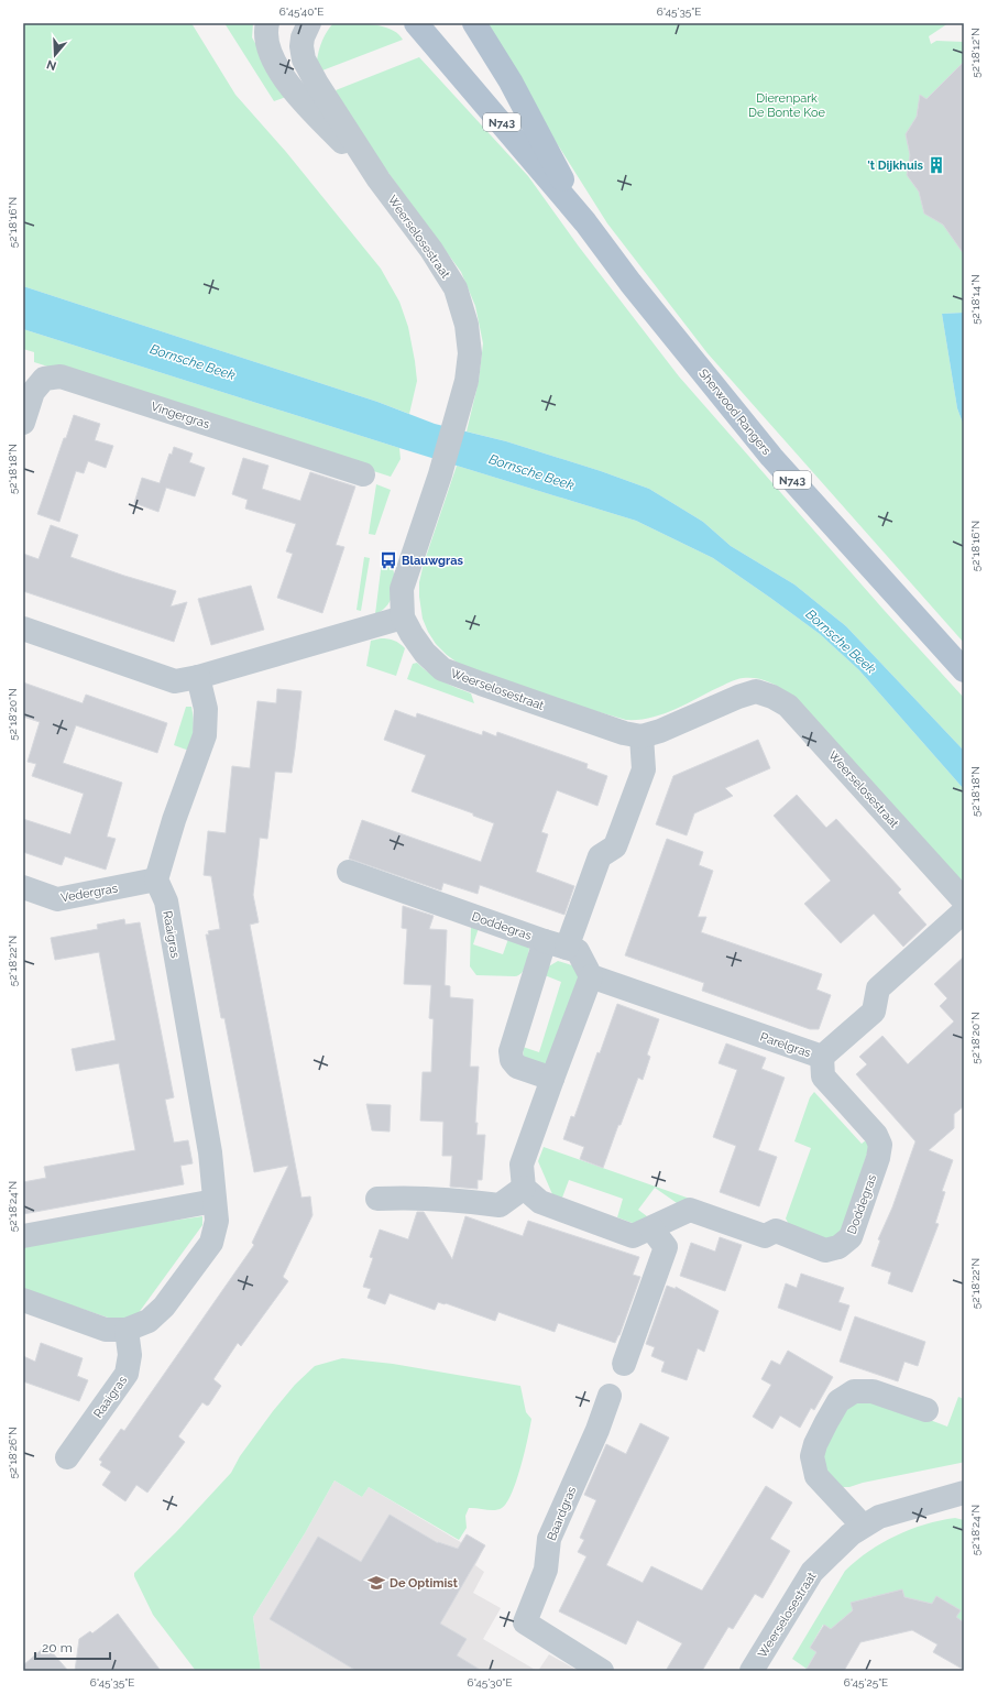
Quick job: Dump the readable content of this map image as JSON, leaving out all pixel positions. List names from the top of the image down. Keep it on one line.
{"streets":{"main road":["N743","Sherwood Rangers"],"street":["Weerselosestraat","Vingergras","Vedergras","Doddegras","Raaigras","Parelgras","Baardgras"]},"crossings":[["Vedergras","Raaigras"],["Doddegras","Parelgras"]],"water":["Bornsche Beek"],"parks":["Dierenpark De Bonte Koe"],"places":{"building":["'t Dijkhuis"],"bus stop":["Blauwgras"],"school or university":["De Optimist"]},"scale_bar":"20 m","north":"bottom","coordinates":["6°45'40\"E","6°45'35\"E","52°18'12\"N","52°18'16\"N","52°18'14\"N","52°18'18\"N","52°18'20\"N","52°18'22\"N","52°18'24\"N","52°18'26\"N","6°45'30\"E","6°45'25\"E"]}
